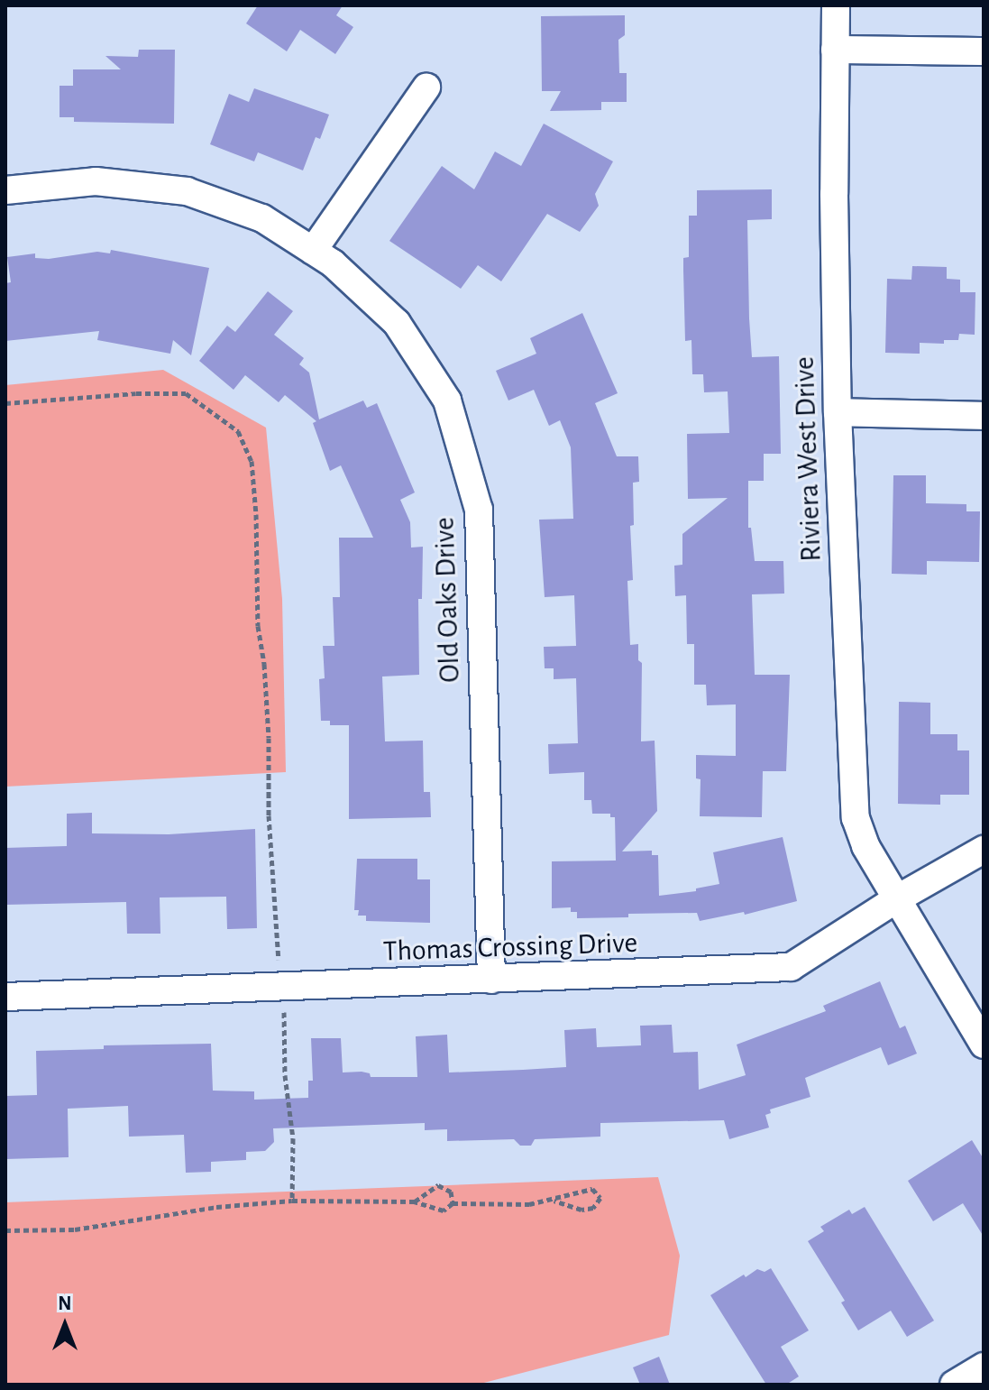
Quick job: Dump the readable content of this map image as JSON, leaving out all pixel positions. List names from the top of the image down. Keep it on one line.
{"streets":{"street":["Riviera West Drive","Old Oaks Drive","Thomas Crossing Drive"]},"crossings":[["Riviera West Drive","Thomas Crossing Drive"],["Old Oaks Drive","Thomas Crossing Drive"]],"north":"top"}
